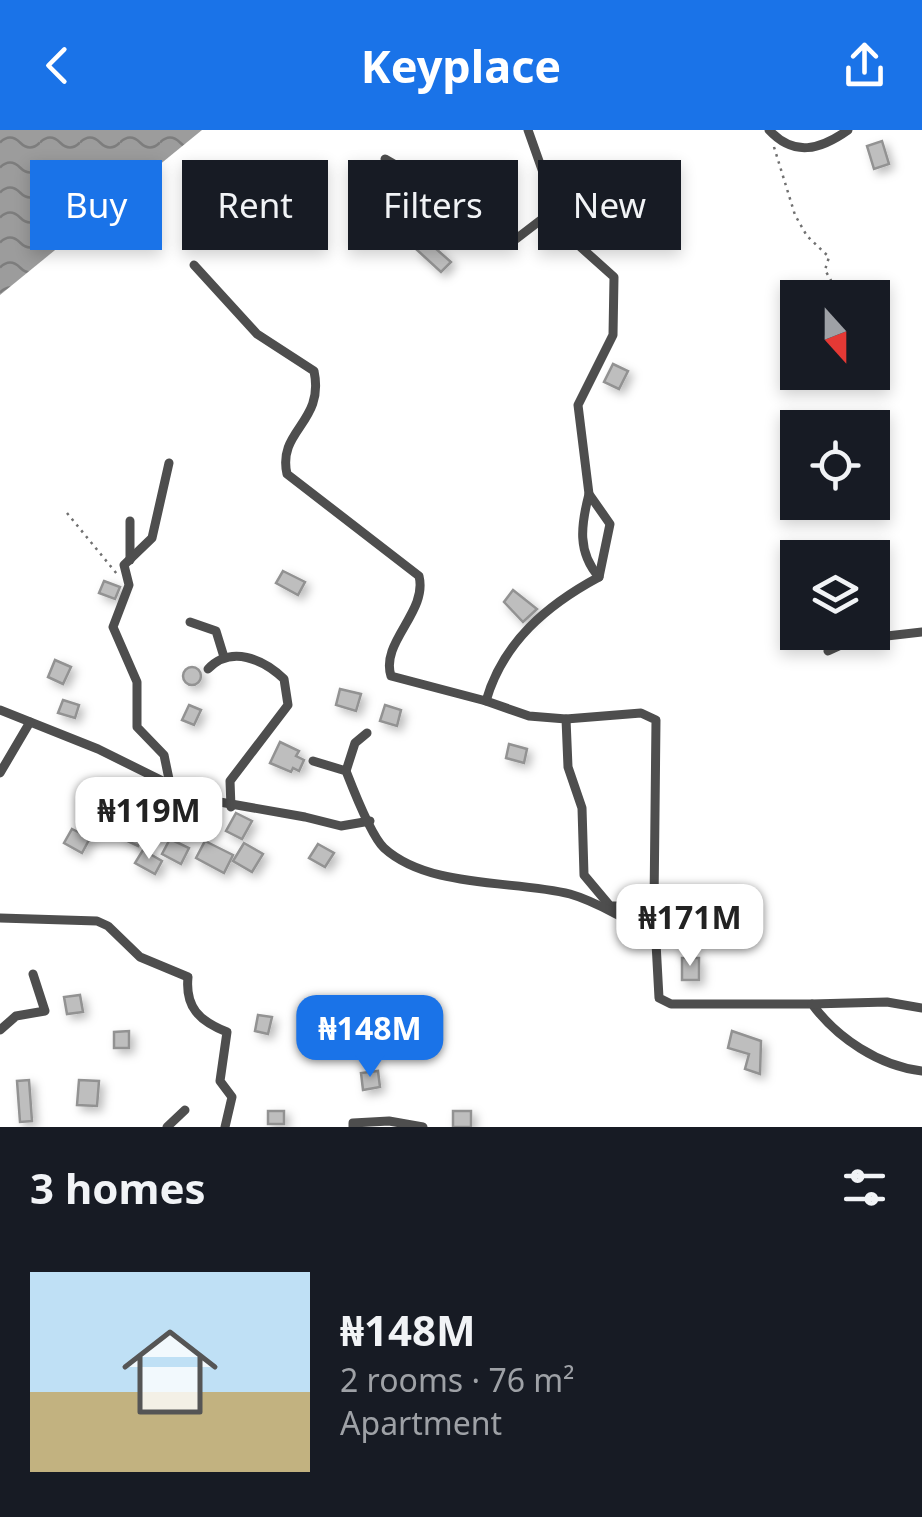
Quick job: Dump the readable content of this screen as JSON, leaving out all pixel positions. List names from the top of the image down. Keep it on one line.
{"north":"bottom","page":{"header":"Keyplace","chip":["Buy","Rent","Filters","New"],"price":["₦119M","₦171M","₦148M"],"heading":"3 homes","list":[{"name":"₦148M","note":"2 rooms · 76 m² · Apartment"}]}}
